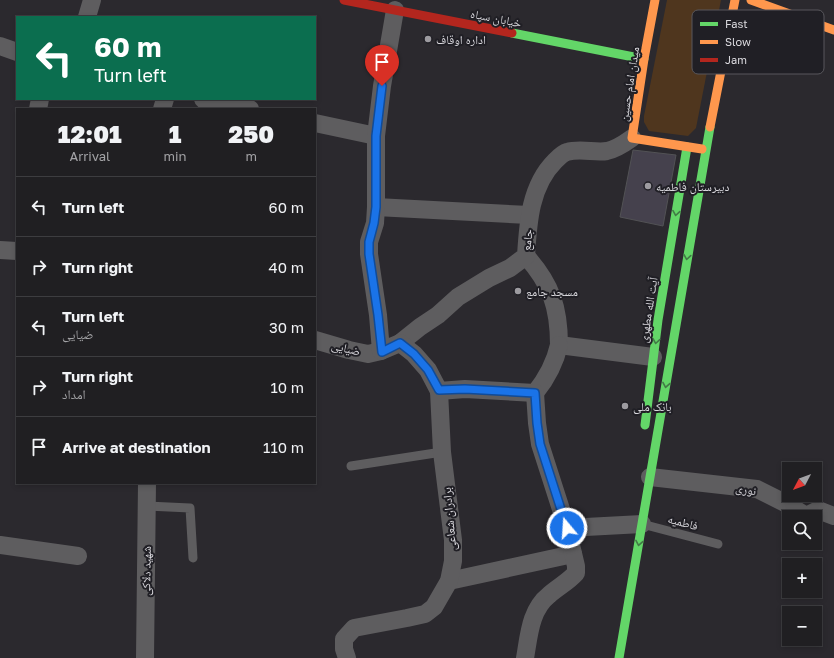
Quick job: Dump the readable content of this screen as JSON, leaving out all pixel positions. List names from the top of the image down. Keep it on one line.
{"streets":{"main road":["خیابان سپاه","میدان امام حسین","آیت الله مطهری"],"street":["جامع","ضیایی","نوری","برادران شعاعی","شهید دلاکی"],"lane":["فاطمیه"]},"crossings":[["خیابان سپاه","میدان امام حسین"],["میدان امام حسین","جامع"],["میدان امام حسین","آیت الله مطهری"],["جامع","ضیایی"]],"places":["اداره اوقاف","دبیرستان فاطمیه","مسجد جامع","بانک ملی"],"legend":["Fast","Slow","Jam"],"north":"bottom left","page":{"turn":["60 m","Turn left"],"eta":["12:01","Arrival","1","min","250","m"],"list":[{"name":"Turn left","value":"60 m"},{"name":"Turn right","value":"40 m"},{"name":"Turn left","note":"ضیایی","value":"30 m"},{"name":"Turn right","note":"امداد","value":"10 m"},{"name":"Arrive at destination","value":"110 m"}],"map_buttons":["+","−"]}}
